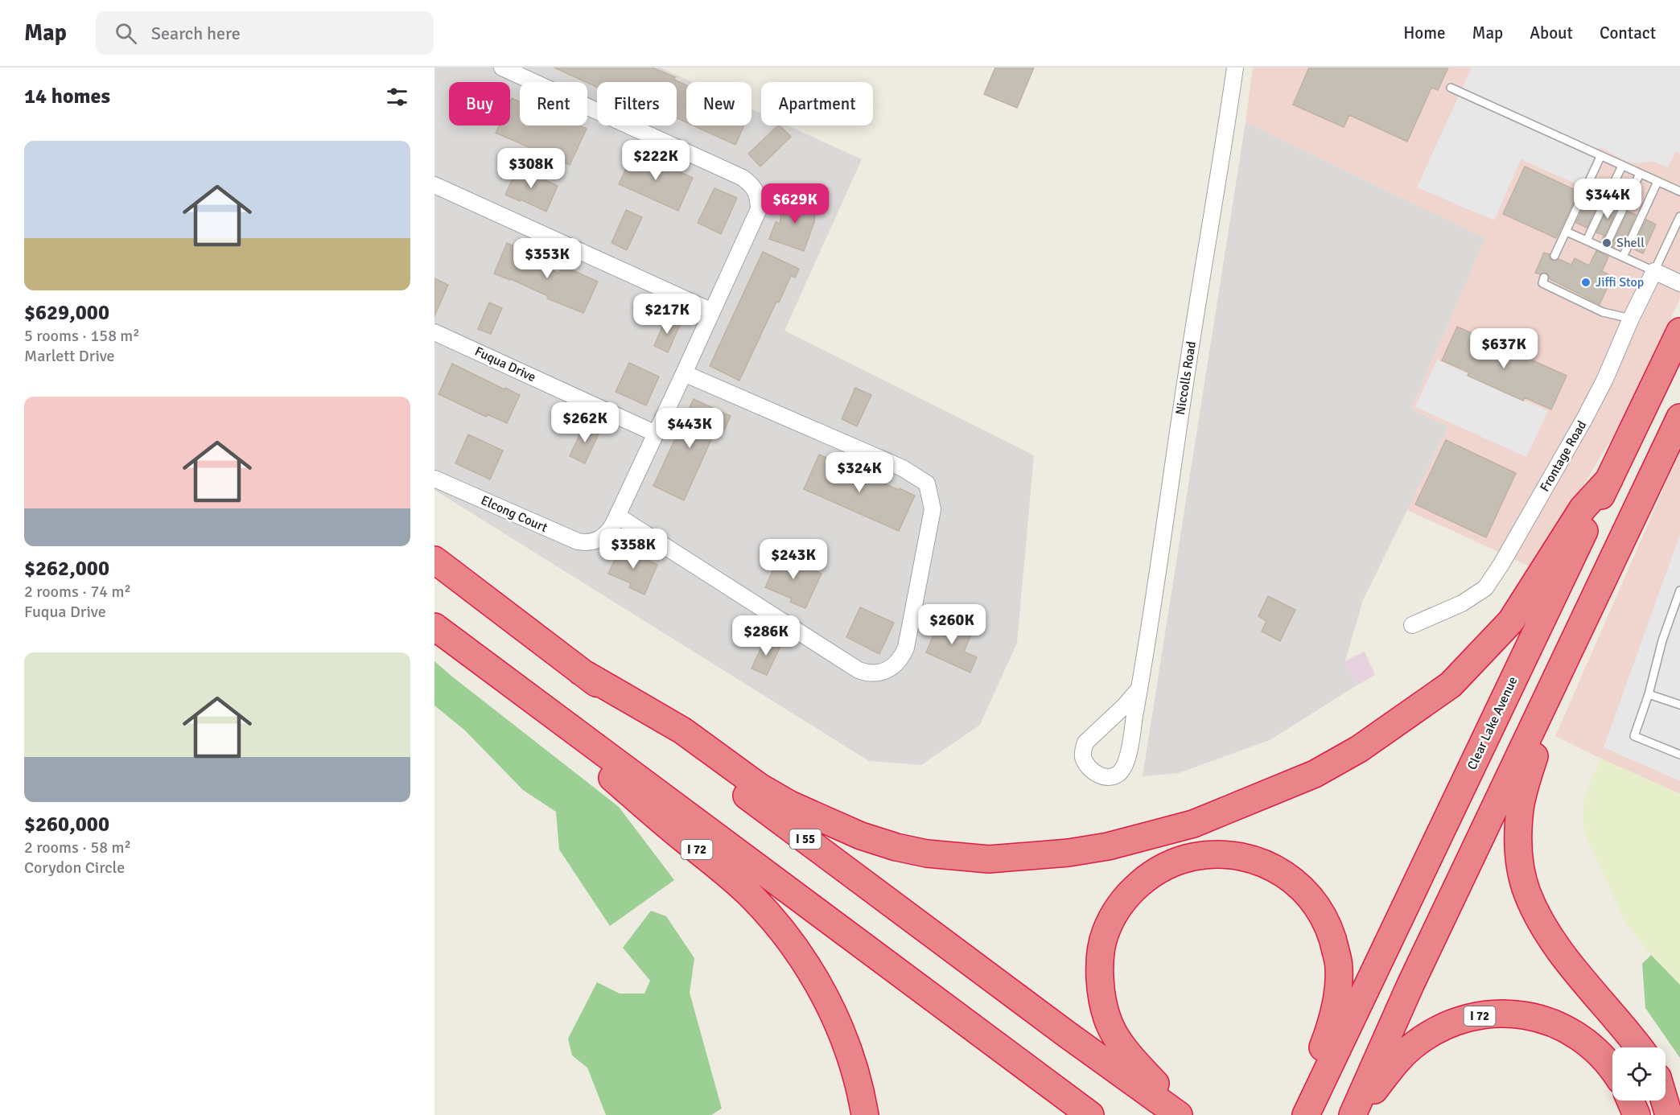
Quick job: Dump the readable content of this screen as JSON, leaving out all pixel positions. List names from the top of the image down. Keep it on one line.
{"streets":{"highway":["Clear Lake Avenue","I 55","I 72"],"street":["Fuqua Drive","Niccolls Road","Frontage Road","Elcong Court"]},"places":["Shell","Jiffi Stop"],"page":{"header":"Map","search":"Search here","nav":["Home","Map","About","Contact"],"heading":"14 homes","chip":["Buy","Rent","Filters","New","Apartment"],"list":[{"name":"$629,000","note":"5 rooms · 158 m² · Marlett Drive"},{"name":"$262,000","note":"2 rooms · 74 m² · Fuqua Drive"},{"name":"$260,000","note":"2 rooms · 58 m² · Corydon Circle"}],"price":["$222K","$308K","$344K","$629K","$353K","$217K","$637K","$262K","$443K","$324K","$358K","$243K","$260K","$286K"]}}
